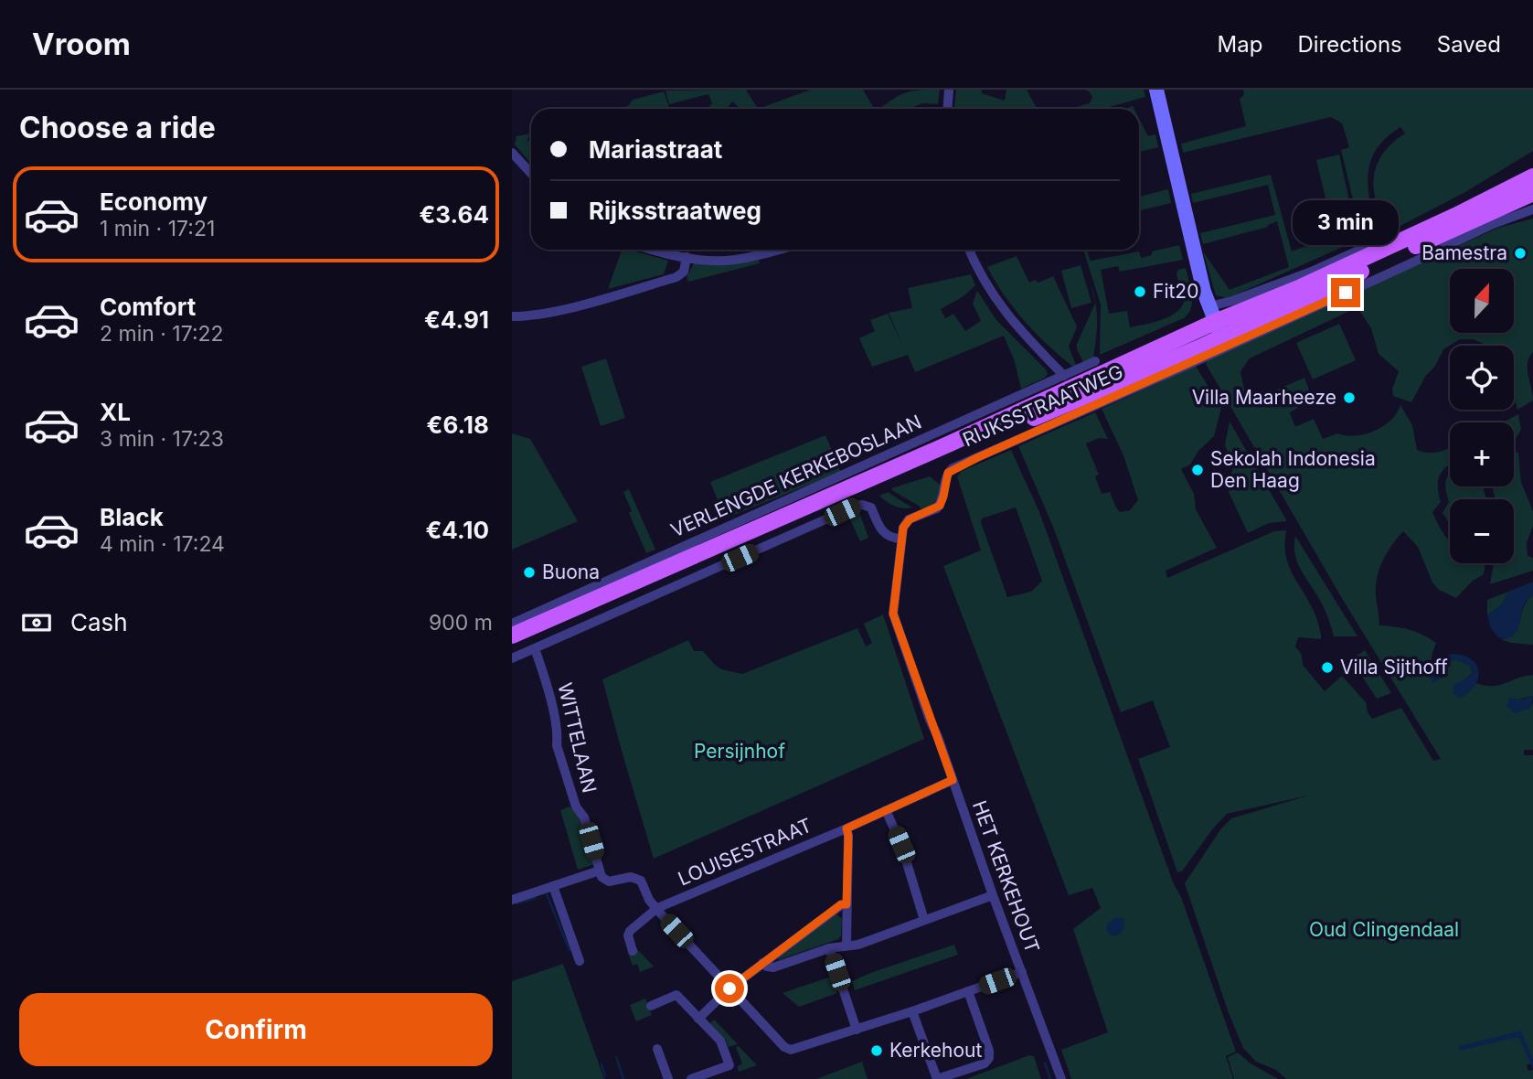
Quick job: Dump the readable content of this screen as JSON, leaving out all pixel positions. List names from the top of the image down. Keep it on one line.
{"streets":{"main road":["RIJKSSTRAATWEG"],"street":["VERLENGDE KERKEBOSLAAN","WITTELAAN","LOUISESTRAAT","HET KERKEHOUT"]},"crossings":[["RIJKSSTRAATWEG","HET KERKEHOUT"],["LOUISESTRAAT","HET KERKEHOUT"]],"parks":["Persijnhof","Oud Clingendaal"],"places":["Bamestra","Fit20","Villa Maarheeze","Sekolah Indonesia Den Haag","Buona","Villa Sijthoff","Kerkehout"],"north":"top","page":{"header":"Vroom","nav":["Map","Directions","Saved"],"heading":"Choose a ride","banner":["Mariastraat","Rijksstraatweg"],"list":[{"name":"Economy","note":"1 min · 17:21","value":"€3.64"},{"name":"Comfort","note":"2 min · 17:22","value":"€4.91"},{"name":"XL","note":"3 min · 17:23","value":"€6.18"},{"name":"Black","note":"4 min · 17:24","value":"€4.10"}],"bubble":"3 min","map_buttons":["+","−"],"pay":["Cash","900 m"],"buttons":"Confirm"}}
